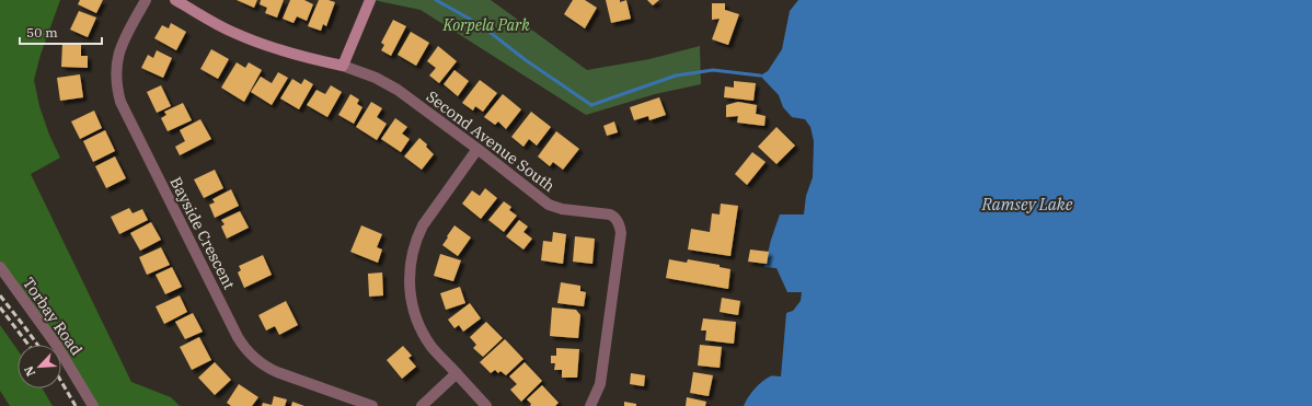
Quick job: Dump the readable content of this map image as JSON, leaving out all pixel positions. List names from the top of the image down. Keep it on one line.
{"streets":{"street":["Second Avenue South","Bayside Crescent","Torbay Road"]},"water":["Ramsey Lake"],"parks":["Korpela Park"],"scale_bar":"50 m","north":"bottom left"}
